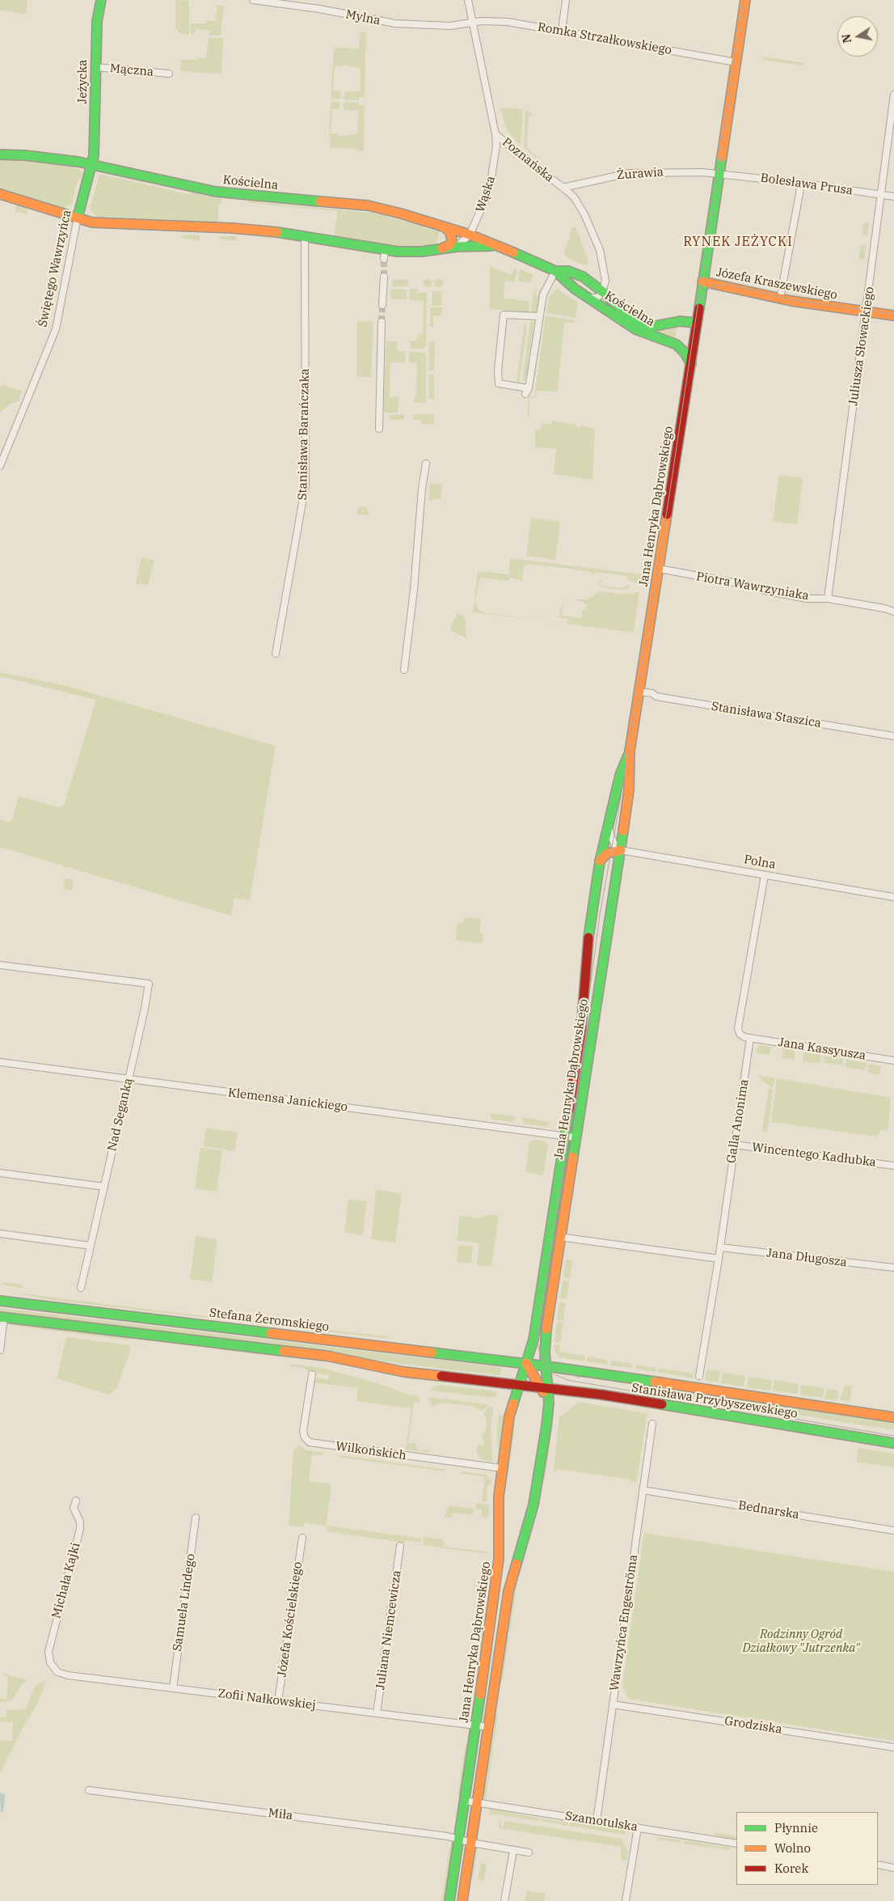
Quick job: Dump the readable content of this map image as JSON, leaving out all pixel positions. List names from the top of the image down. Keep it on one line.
{"streets":{"street":["Mylna","Romka Strzałkowskiego","Mączna","Jeżycka","Poznańska","Żurawia","Kościelna","Bolesława Prusa","Wąska","Świętego Wawrzyńca","Józefa Kraszewskiego","Juliusza Słowackiego","Stanisława Barańczaka","Jana Henryka Dąbrowskiego","Piotra Wawrzyniaka","Stanisława Staszica","Polna","Jana Kassyusza","Klemensa Janickiego","Nad Seganką","Galla Anonima","Wincentego Kadłubka","Jana Długosza","Stefana Żeromskiego","Stanisława Przybyszewskiego","Wilkońskich","Bednarska","Michała Kajki","Samuela Lindego","Józefa Kościelskiego","Wawrzyńca Engeströma","Juliana Niemcewicza","Zofii Nałkowskiej","Grodziska","Miła","Szamotulska"]},"crossings":[["Mylna","Romka Strzałkowskiego"],["Mylna","Poznańska"],["Romka Strzałkowskiego","Poznańska"],["Romka Strzałkowskiego","Jana Henryka Dąbrowskiego"],["Mączna","Jeżycka"],["Jeżycka","Kościelna"],["Jeżycka","Świętego Wawrzyńca"],["Poznańska","Żurawia"],["Poznańska","Kościelna"],["Poznańska","Wąska"],["Żurawia","Bolesława Prusa"],["Żurawia","Jana Henryka Dąbrowskiego"],["Kościelna","Wąska"],["Kościelna","Świętego Wawrzyńca"],["Kościelna","Stanisława Barańczaka"],["Kościelna","Jana Henryka Dąbrowskiego"],["Bolesława Prusa","Juliusza Słowackiego"],["Bolesława Prusa","Jana Henryka Dąbrowskiego"],["Józefa Kraszewskiego","Juliusza Słowackiego"],["Józefa Kraszewskiego","Jana Henryka Dąbrowskiego"],["Juliusza Słowackiego","Piotra Wawrzyniaka"],["Jana Henryka Dąbrowskiego","Piotra Wawrzyniaka"],["Jana Henryka Dąbrowskiego","Stanisława Staszica"],["Jana Henryka Dąbrowskiego","Polna"],["Jana Henryka Dąbrowskiego","Klemensa Janickiego"],["Jana Henryka Dąbrowskiego","Stefana Żeromskiego"],["Jana Henryka Dąbrowskiego","Stanisława Przybyszewskiego"],["Jana Henryka Dąbrowskiego","Wilkońskich"],["Jana Henryka Dąbrowskiego","Zofii Nałkowskiej"],["Jana Henryka Dąbrowskiego","Miła"],["Jana Henryka Dąbrowskiego","Szamotulska"],["Jana Kassyusza","Galla Anonima"],["Klemensa Janickiego","Nad Seganką"],["Galla Anonima","Wincentego Kadłubka"],["Galla Anonima","Jana Długosza"],["Stefana Żeromskiego","Stanisława Przybyszewskiego"],["Bednarska","Wawrzyńca Engeströma"],["Michała Kajki","Zofii Nałkowskiej"],["Samuela Lindego","Zofii Nałkowskiej"],["Józefa Kościelskiego","Zofii Nałkowskiej"],["Wawrzyńca Engeströma","Grodziska"],["Wawrzyńca Engeströma","Szamotulska"],["Juliana Niemcewicza","Zofii Nałkowskiej"]],"districts":["RYNEK JEŻYCKI"],"parks":["Rodzinny Ogród Działkowy \"Jutrzenka\""],"legend":["Płynnie","Wolno","Korek"],"north":"left"}
